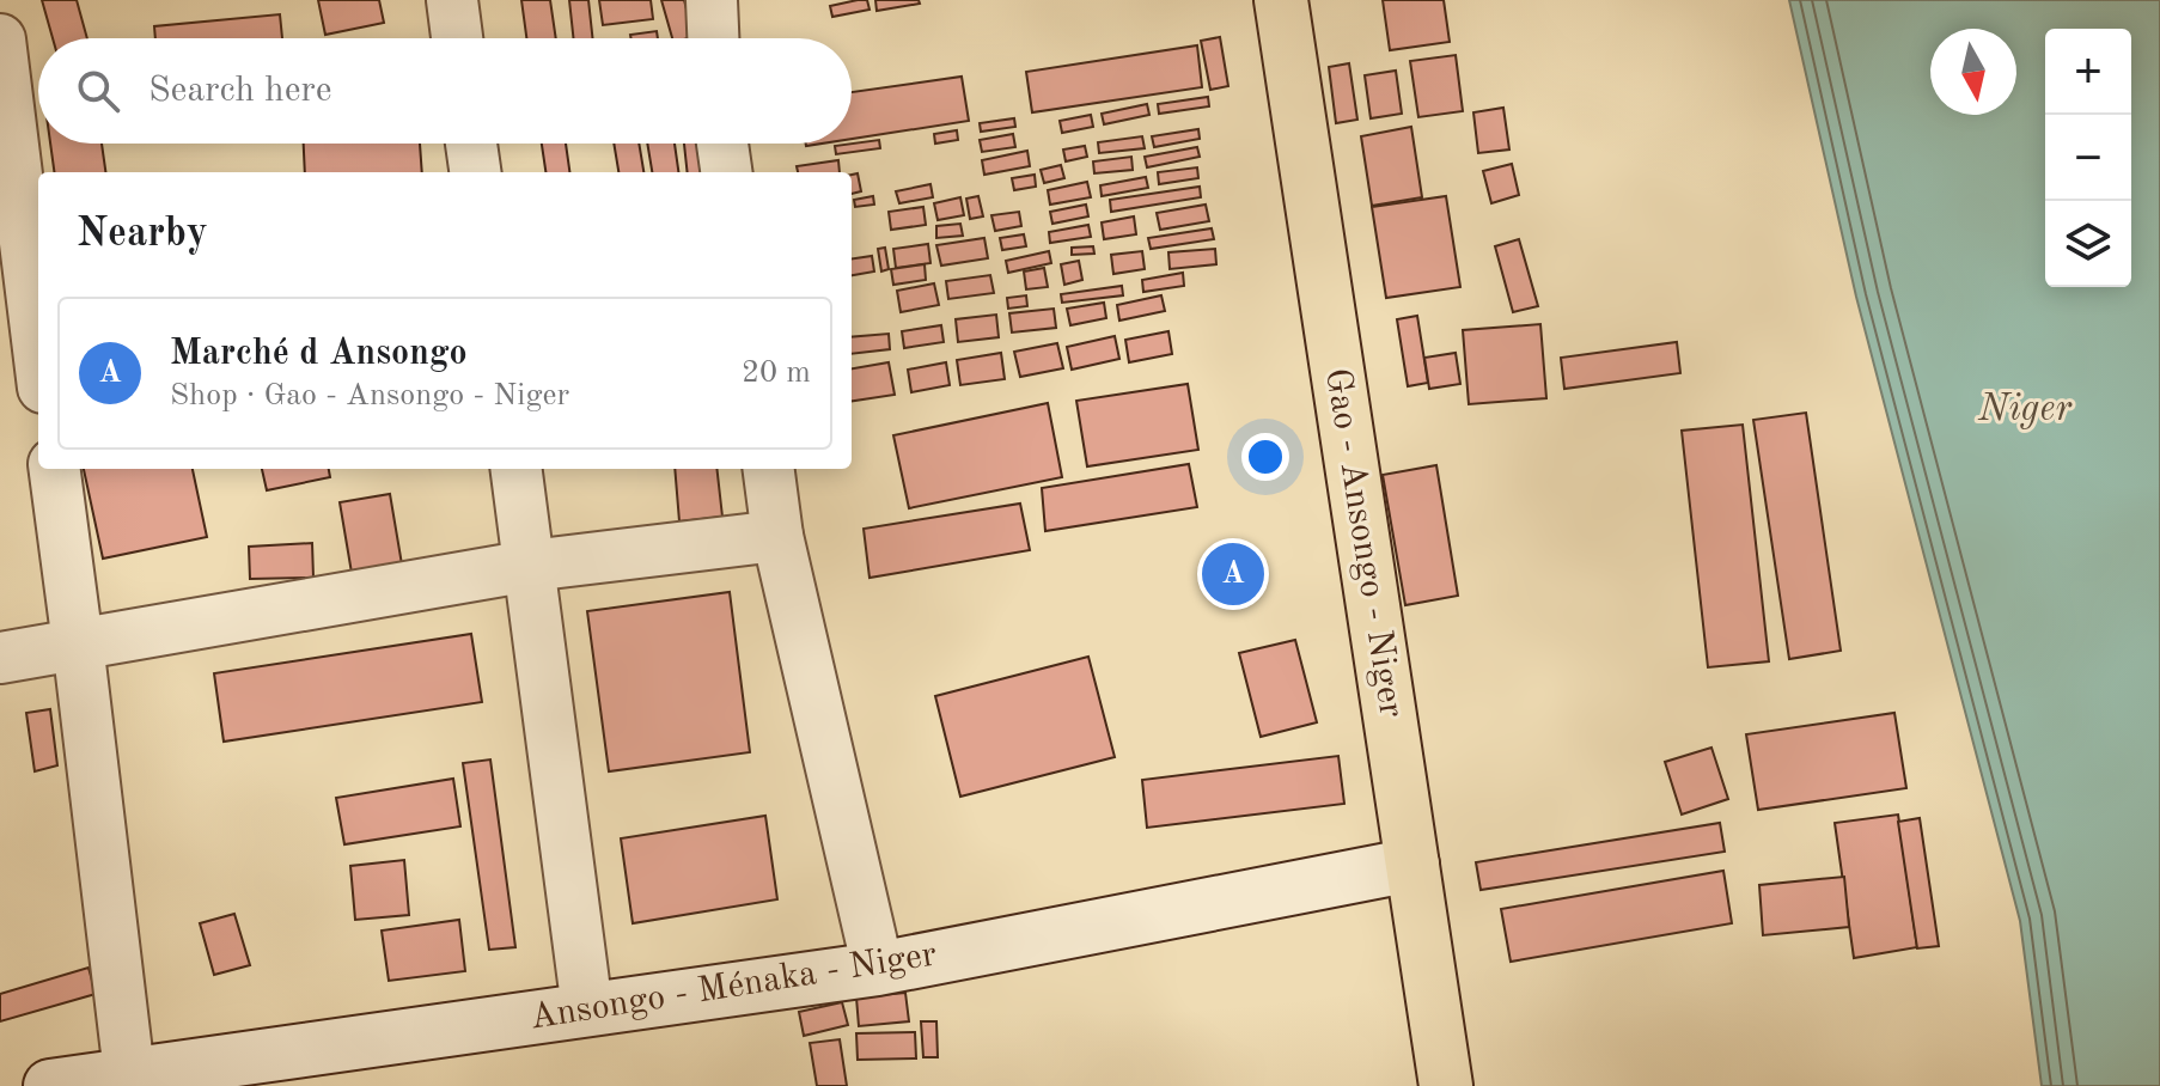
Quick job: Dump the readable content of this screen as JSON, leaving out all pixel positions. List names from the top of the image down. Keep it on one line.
{"streets":{"main road":["Gao - Ansongo - Niger","Ansongo - Ménaka - Niger"]},"crossings":[["Gao - Ansongo - Niger","Ansongo - Ménaka - Niger"]],"water":["Niger"],"north":"bottom","page":{"map_buttons":["+","−"],"search":"Search here","heading":"Nearby","list":[{"mark":"A","name":"Marché d Ansongo","note":"Shop · Gao - Ansongo - Niger","value":"20 m"}],"pins":"A"}}
